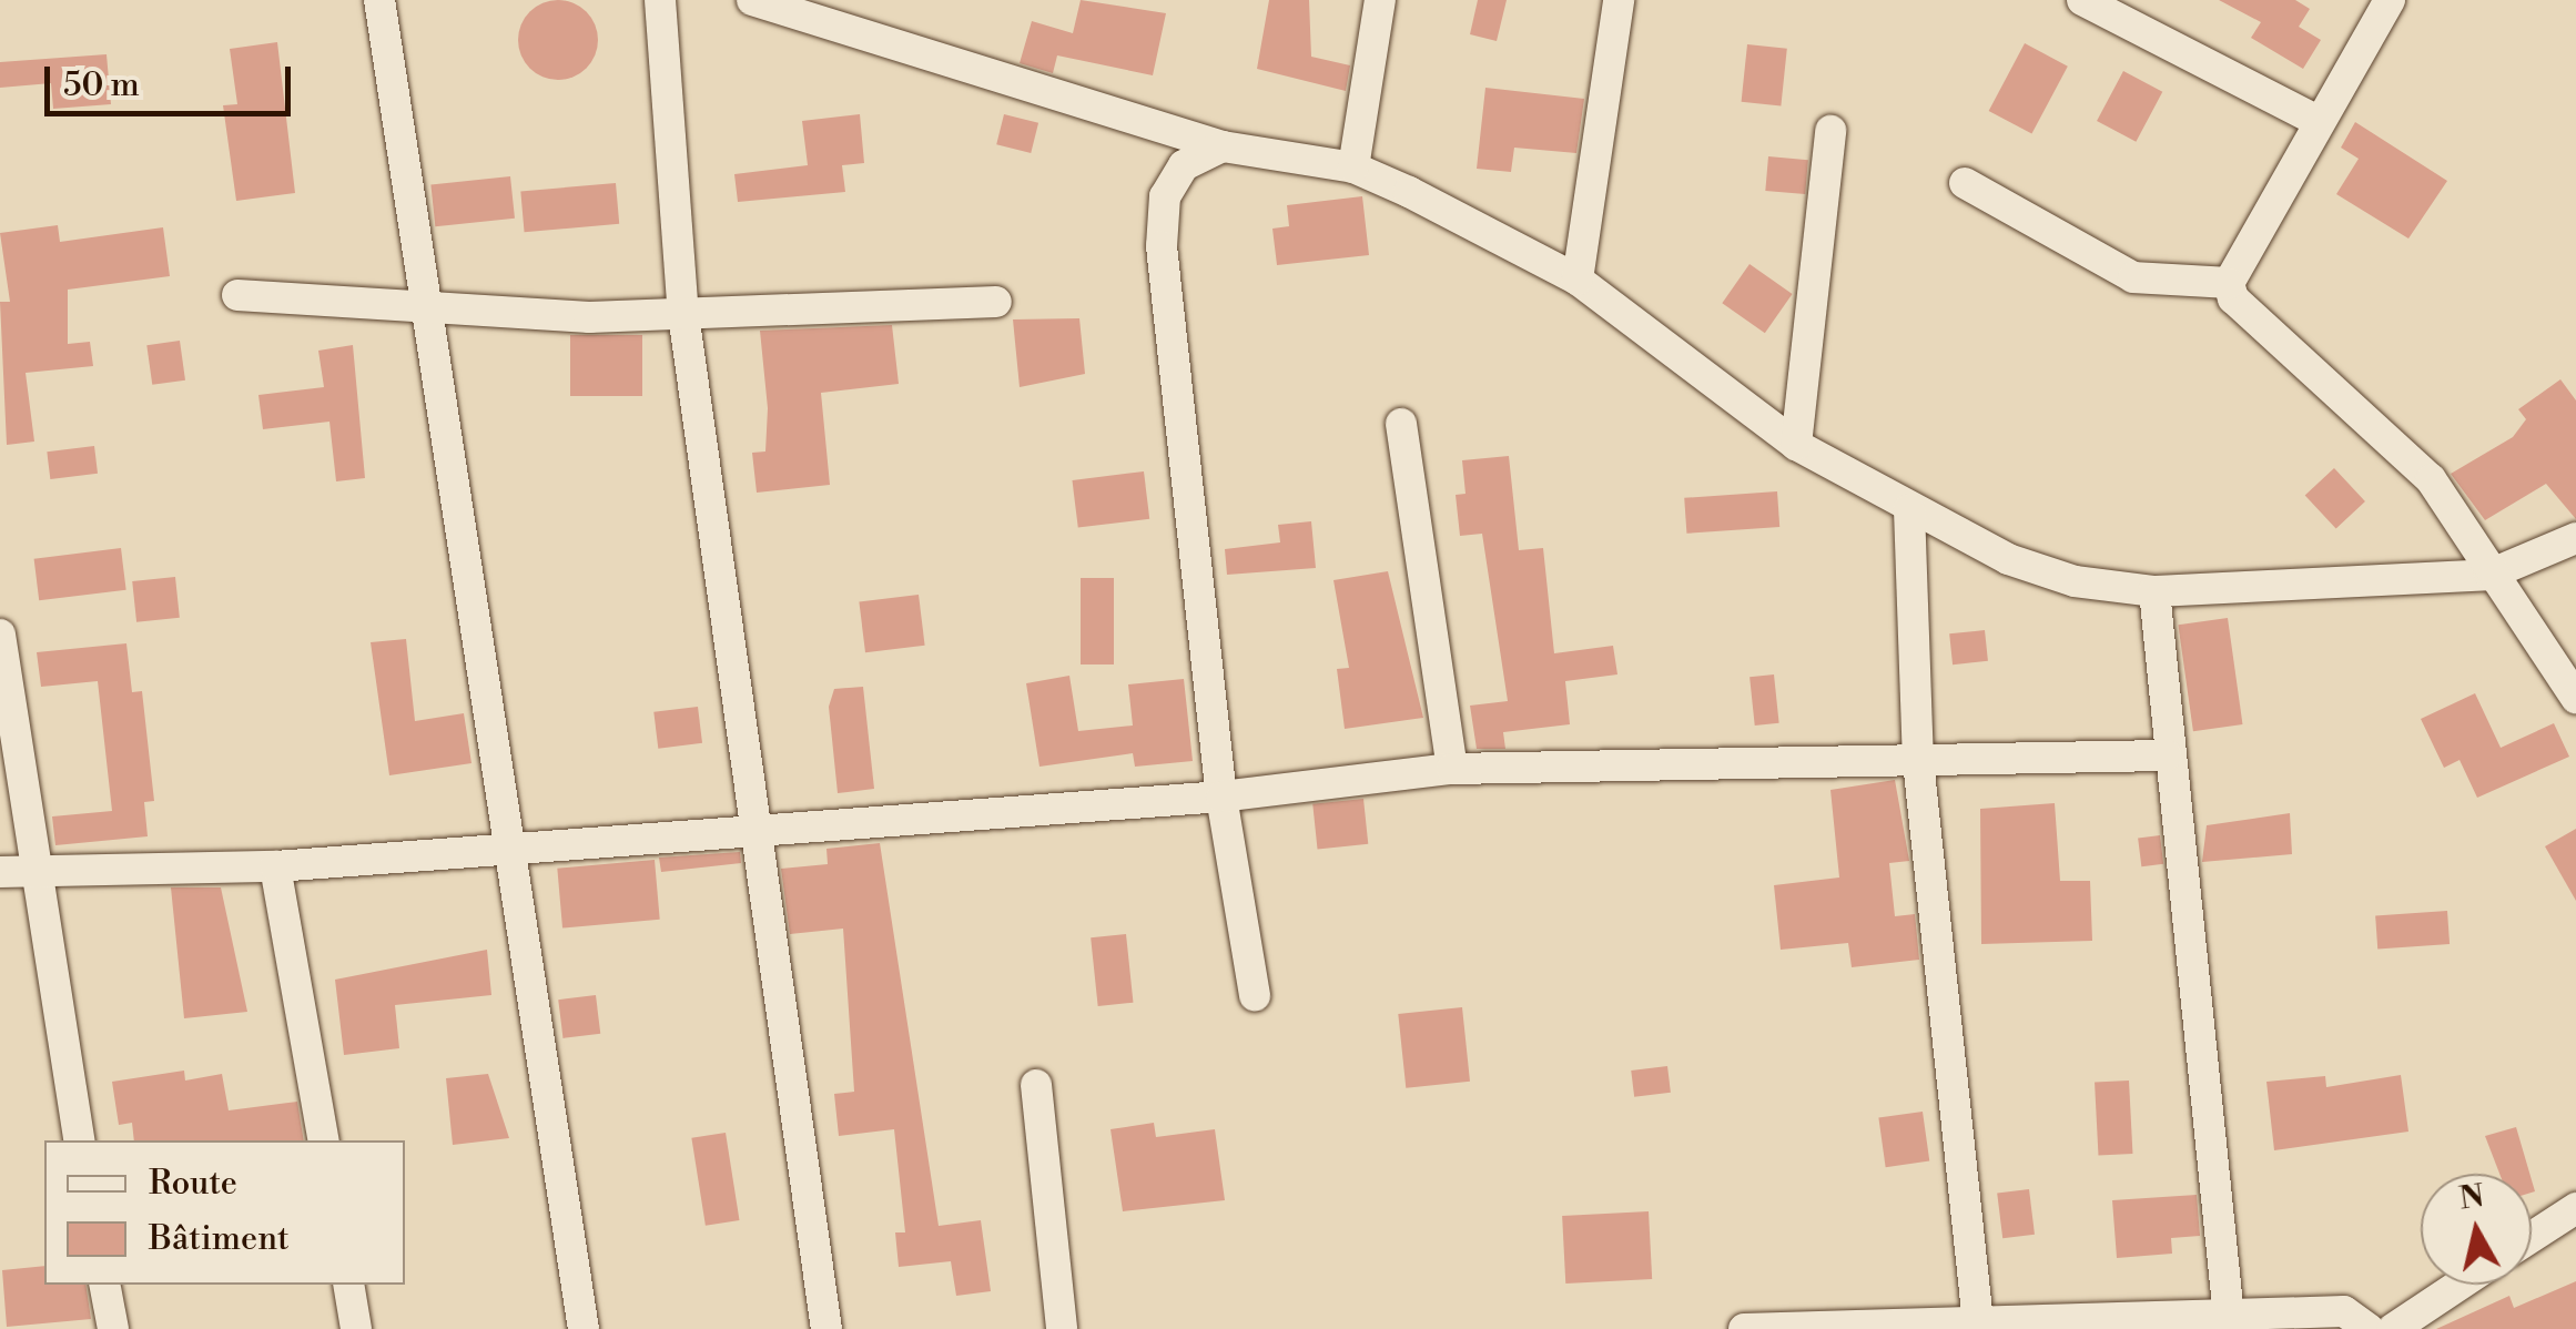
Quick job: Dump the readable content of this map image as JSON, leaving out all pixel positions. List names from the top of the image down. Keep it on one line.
{"legend":["Route","Bâtiment"],"scale_bar":"50 m","north":"top"}
